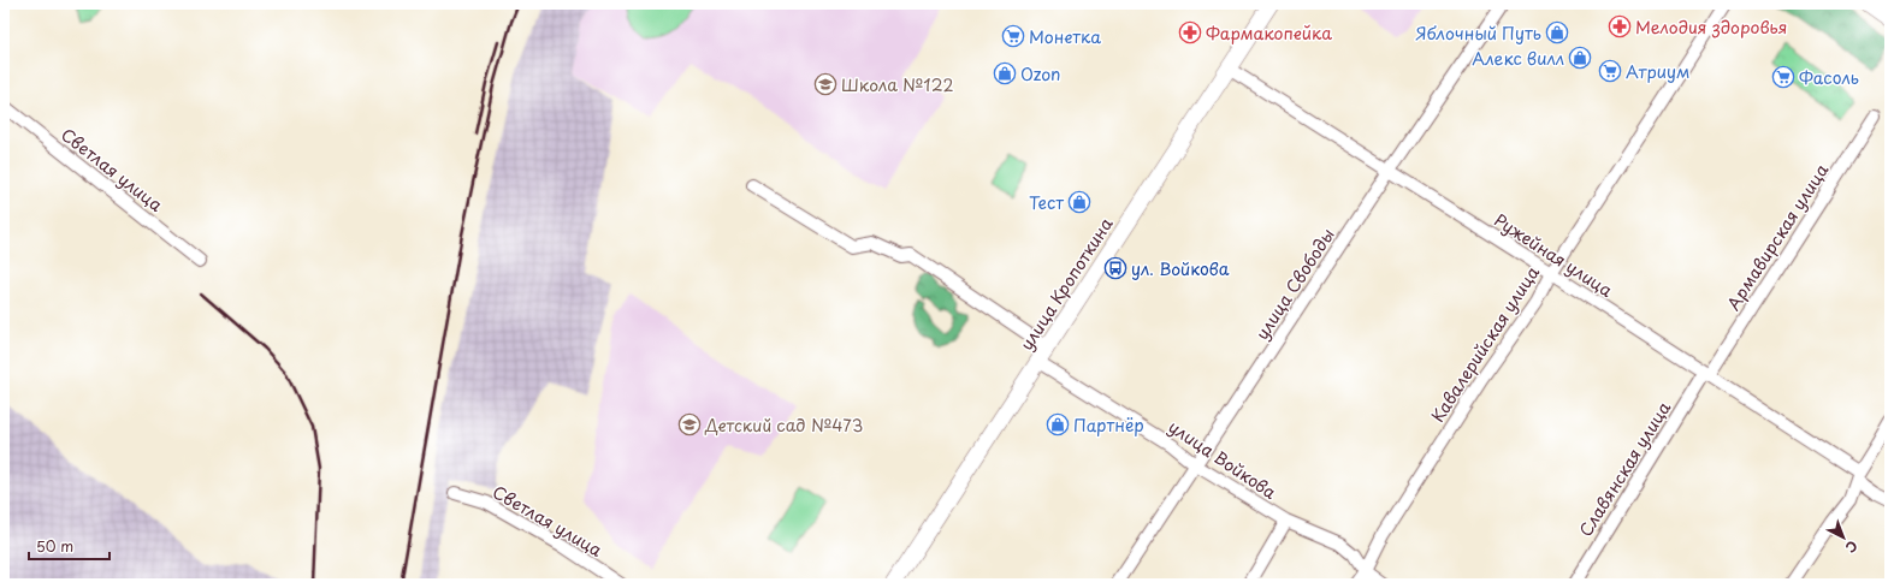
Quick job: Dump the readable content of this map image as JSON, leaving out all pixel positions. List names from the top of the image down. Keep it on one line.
{"streets":{"main road":["улица Кропоткина"],"street":["Светлая улица","Армавирская улица","Ружейная улица","улица Свободы","Кавалерийская улица","улица Войкова","Славянская улица"]},"crossings":[["Армавирская улица","Ружейная улица"],["Армавирская улица","Славянская улица"],["Ружейная улица","улица Кропоткина"],["Ружейная улица","улица Свободы"],["Ружейная улица","Кавалерийская улица"],["Ружейная улица","Славянская улица"],["улица Кропоткина","улица Войкова"],["улица Свободы","улица Войкова"],["Кавалерийская улица","улица Войкова"]],"places":{"pharmacy":["Мелодия здоровья","Фармакопейка"],"shop":["Яблочный Путь","Алекс вилл","Ozon","Тест","Партнёр"],"supermarket":["Монетка","Атриум","Фасоль"],"school or university":["Школа №122","Детский сад №473"],"bus stop":["ул. Войкова"]},"scale_bar":"50 m","north":"bottom right"}
